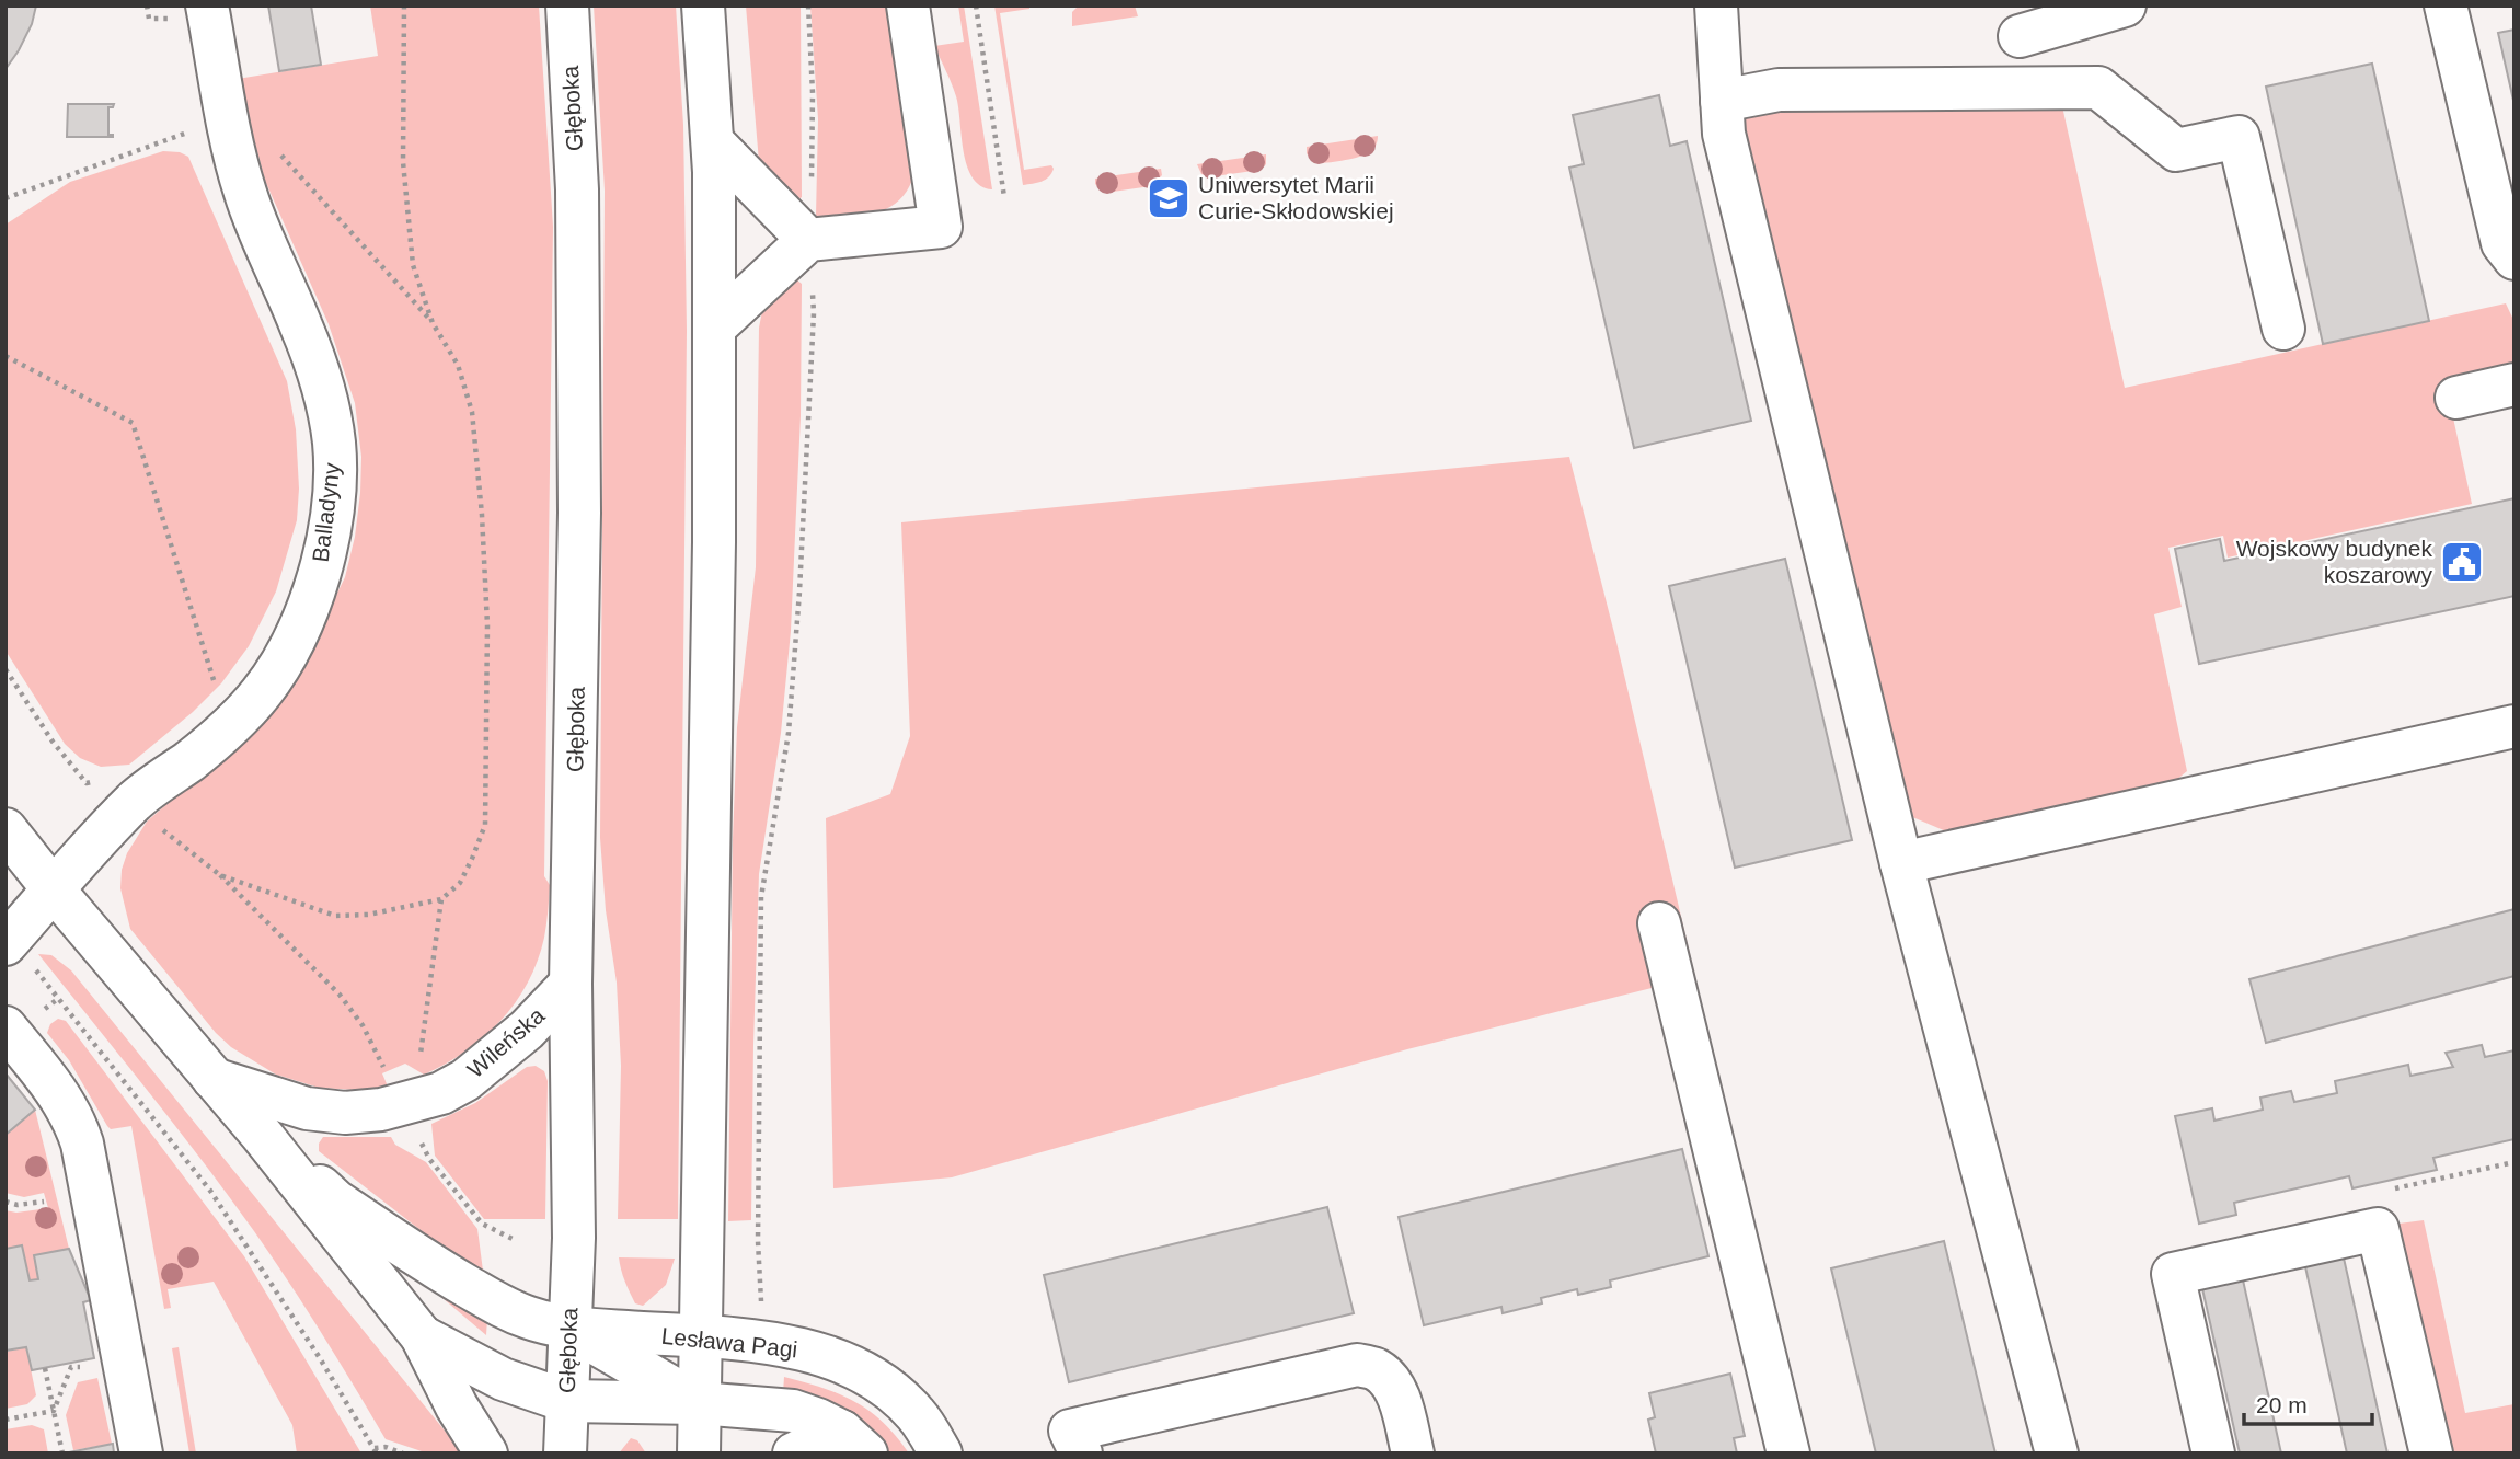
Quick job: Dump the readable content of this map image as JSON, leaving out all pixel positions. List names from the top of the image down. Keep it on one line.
{"streets":{"street":["Głęboka","Balladyny","Wileńska","Lesława Pagi"]},"crossings":[["Głęboka","Wileńska"],["Głęboka","Lesława Pagi"]],"places":{"school or university":["Uniwersytet Marii Curie-Skłodowskiej"],"public building":["Wojskowy budynek koszarowy"]},"scale_bar":"20 m"}
